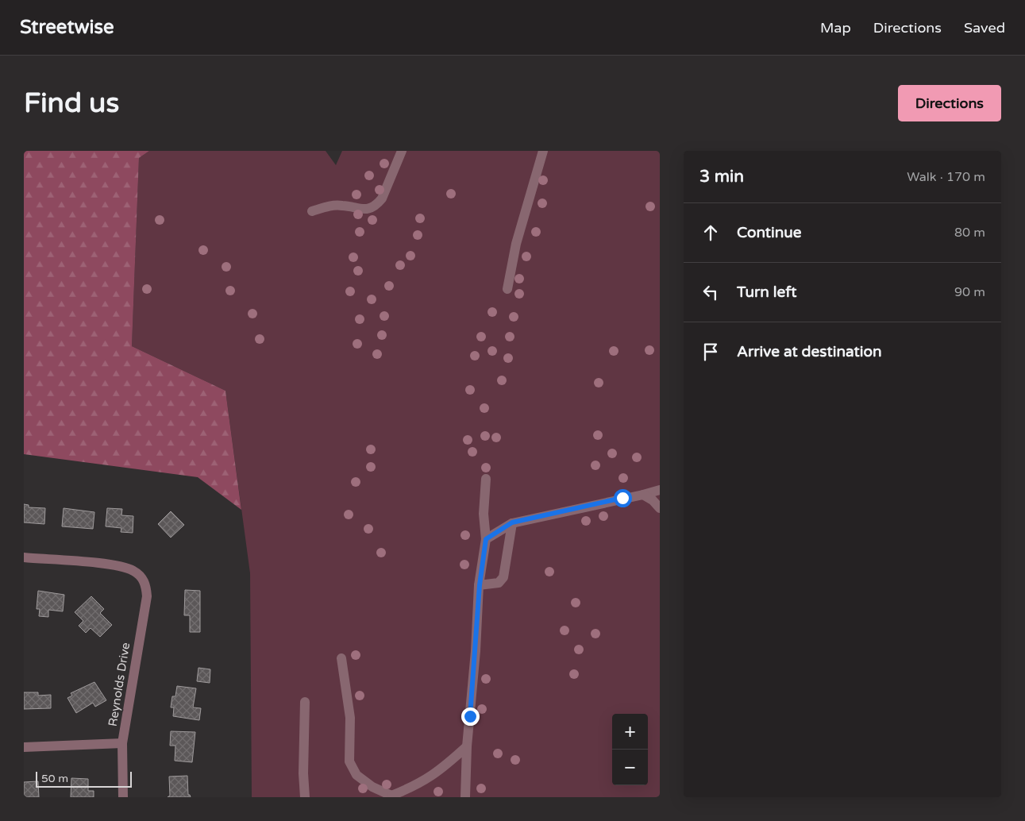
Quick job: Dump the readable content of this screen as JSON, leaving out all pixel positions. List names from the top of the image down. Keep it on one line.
{"streets":{"street":["Reynolds Drive"]},"scale_bar":"50 m","page":{"header":"Streetwise","nav":["Map","Directions","Saved"],"buttons":"Directions","title":"Find us","heading":["3 min","Walk · 170 m"],"list":[["Continue","80 m"],["Turn left","90 m"],"Arrive at destination"],"map_buttons":["+","−"],"scale":"50 m"}}
